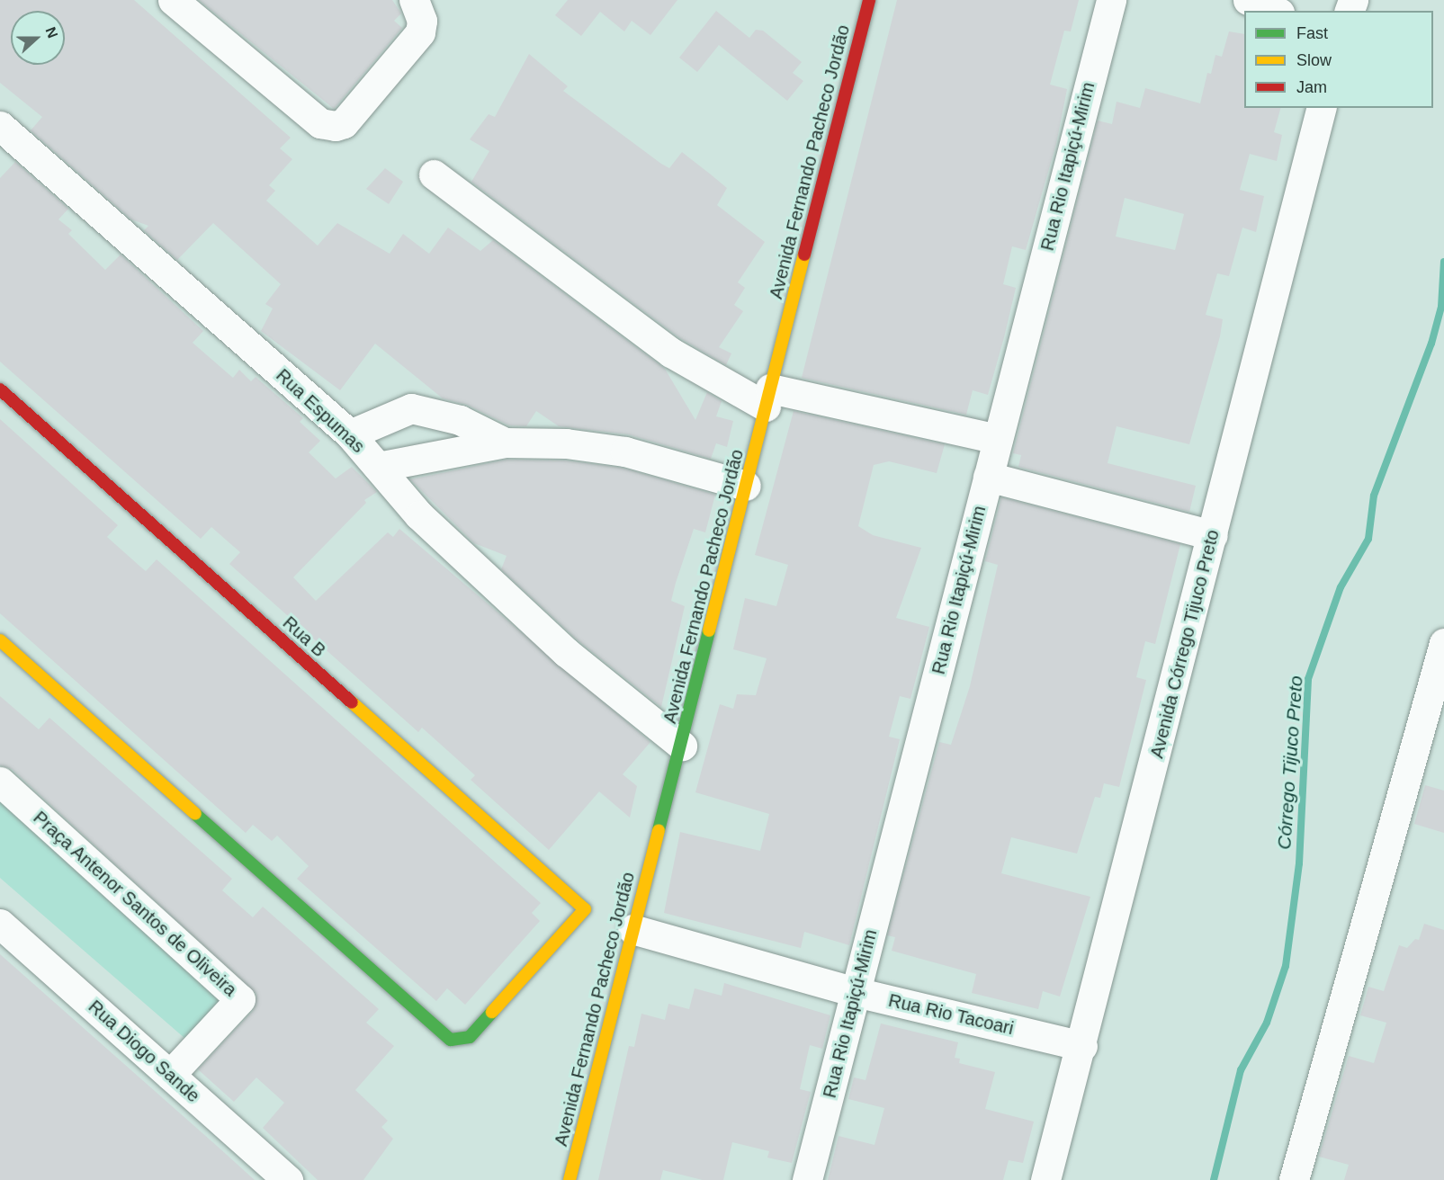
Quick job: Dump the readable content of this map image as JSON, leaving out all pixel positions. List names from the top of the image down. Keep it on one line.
{"streets":{"street":["Avenida Fernando Pacheco Jordão","Rua Rio Itapiçú-Mirim","Rua Espumas","Rua B","Avenida Córrego Tijuco Preto","Praça Antenor Santos de Oliveira","Rua Rio Tacoari","Rua Diogo Sande"]},"crossings":[["Avenida Fernando Pacheco Jordão","Rua Espumas"],["Avenida Fernando Pacheco Jordão","Rua Rio Tacoari"],["Rua Rio Itapiçú-Mirim","Rua Rio Tacoari"],["Avenida Córrego Tijuco Preto","Rua Rio Tacoari"],["Praça Antenor Santos de Oliveira","Rua Diogo Sande"]],"water":["Córrego Tijuco Preto"],"legend":["Fast","Slow","Jam"],"north":"right"}
